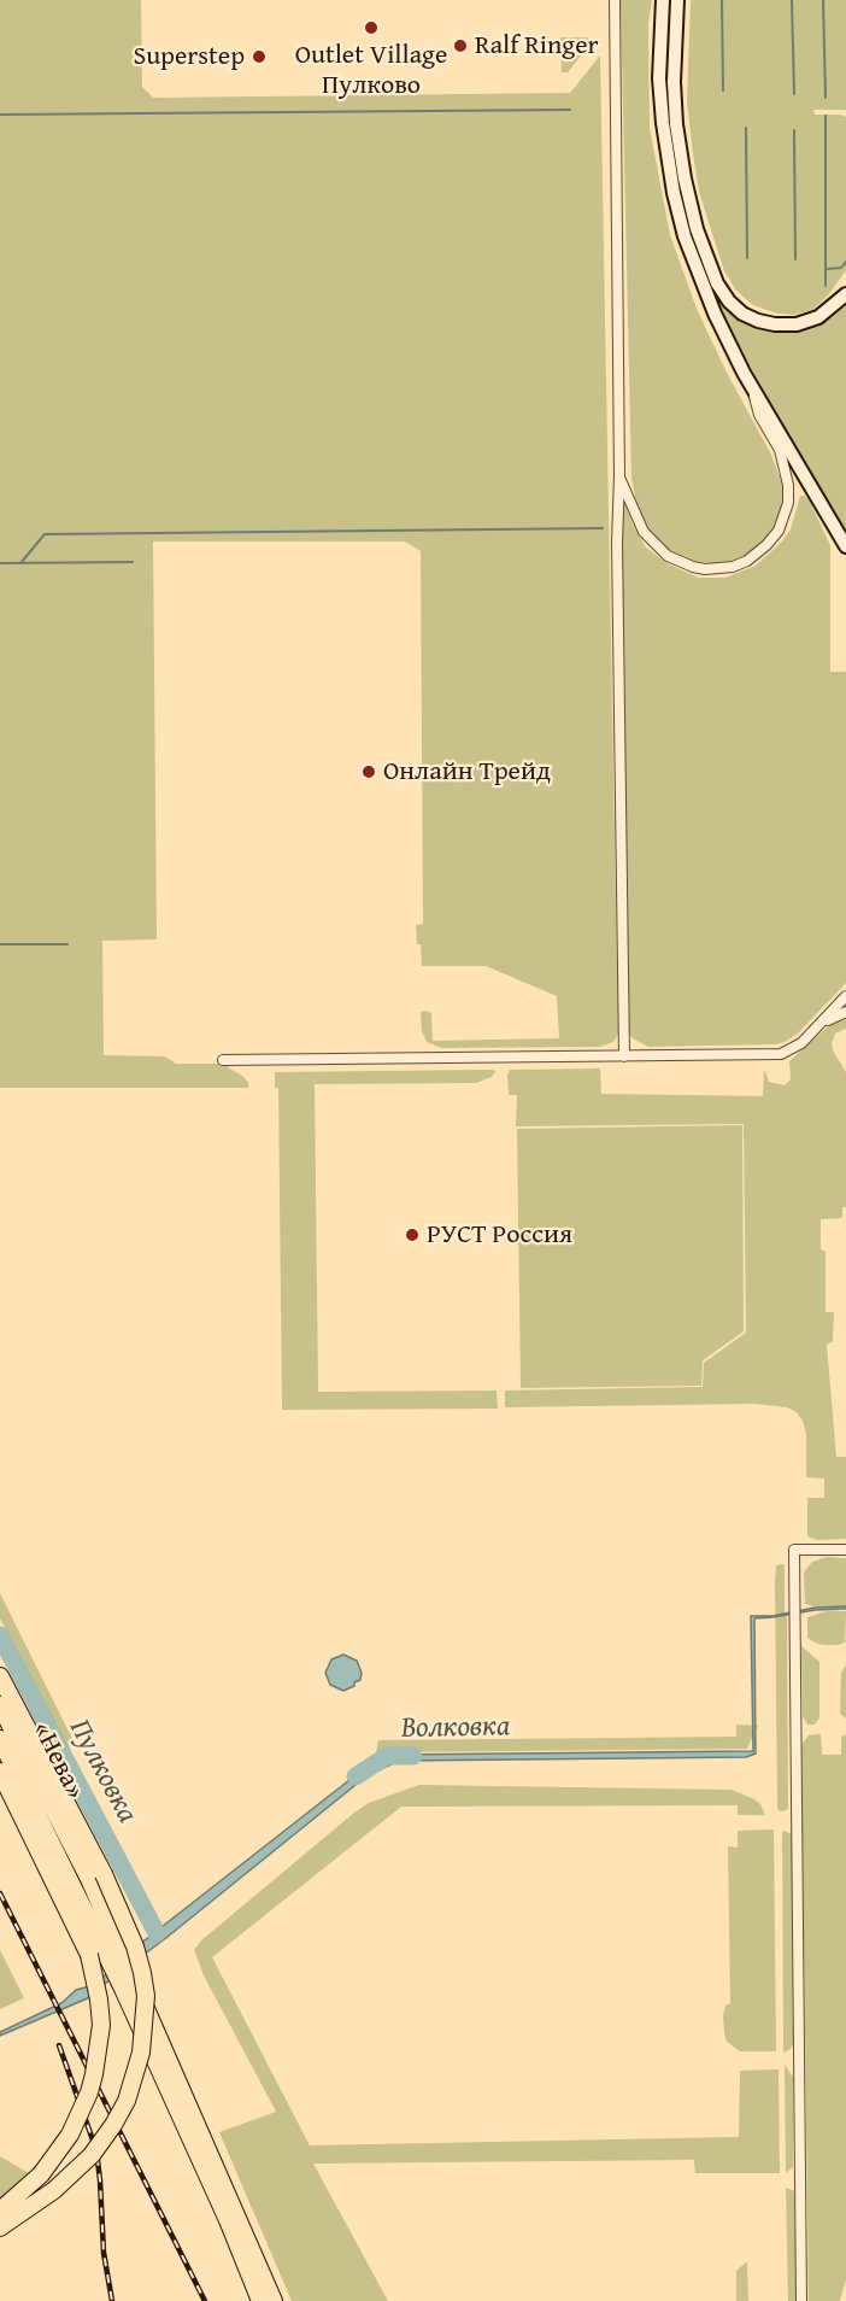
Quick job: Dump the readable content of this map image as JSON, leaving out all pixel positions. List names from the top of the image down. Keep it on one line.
{"streets":{"highway":["«Нева»"]},"water":["Волковка","Пулковка"],"places":["Outlet Village Пулково","Ralf Ringer","Superstep","Онлайн Трейд","РУСТ Россия"]}
